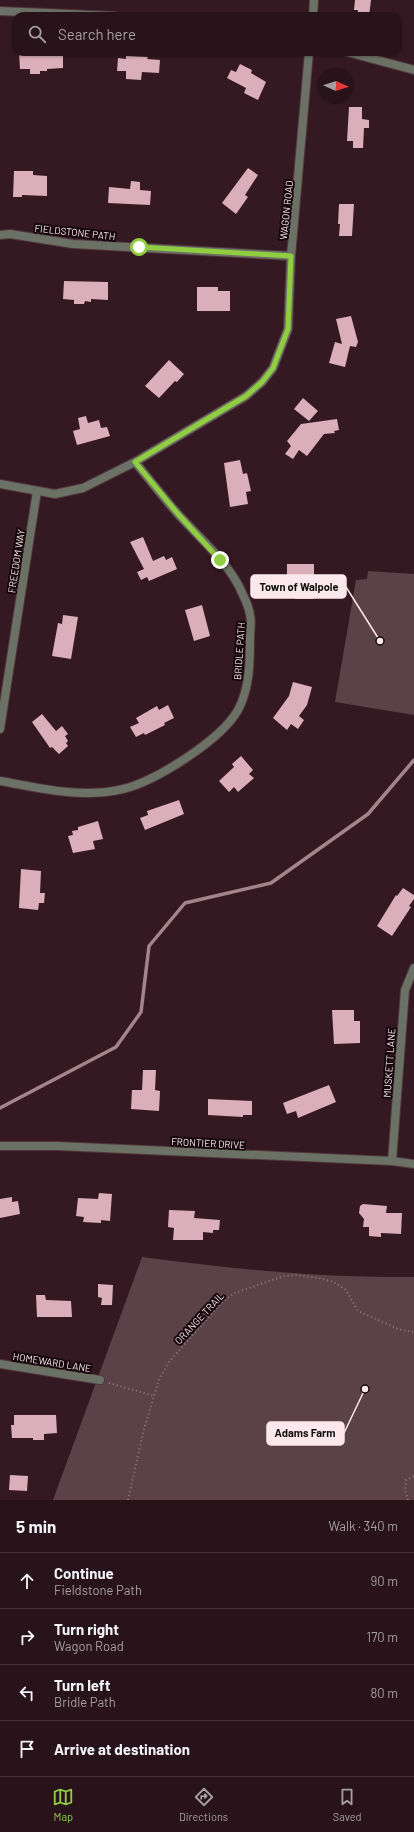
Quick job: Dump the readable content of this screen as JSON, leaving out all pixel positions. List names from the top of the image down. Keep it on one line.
{"streets":{"street":["WAGON ROAD","FIELDSTONE PATH","FREEDOM WAY","BRIDLE PATH","MUSKETT LANE","FRONTIER DRIVE","HOMEWARD LANE"],"path":["ORANGE TRAIL"]},"crossings":[["WAGON ROAD","FIELDSTONE PATH"],["WAGON ROAD","FREEDOM WAY"],["WAGON ROAD","BRIDLE PATH"],["MUSKETT LANE","FRONTIER DRIVE"]],"places":["Town of Walpole","Adams Farm"],"north":"right","page":{"search":"Search here","heading":["5 min","Walk · 340 m"],"list":[["Continue","Fieldstone Path","90 m"],["Turn right","Wagon Road","170 m"],["Turn left","Bridle Path","80 m"],"Arrive at destination"],"nav":["Map","Directions","Saved"]}}
